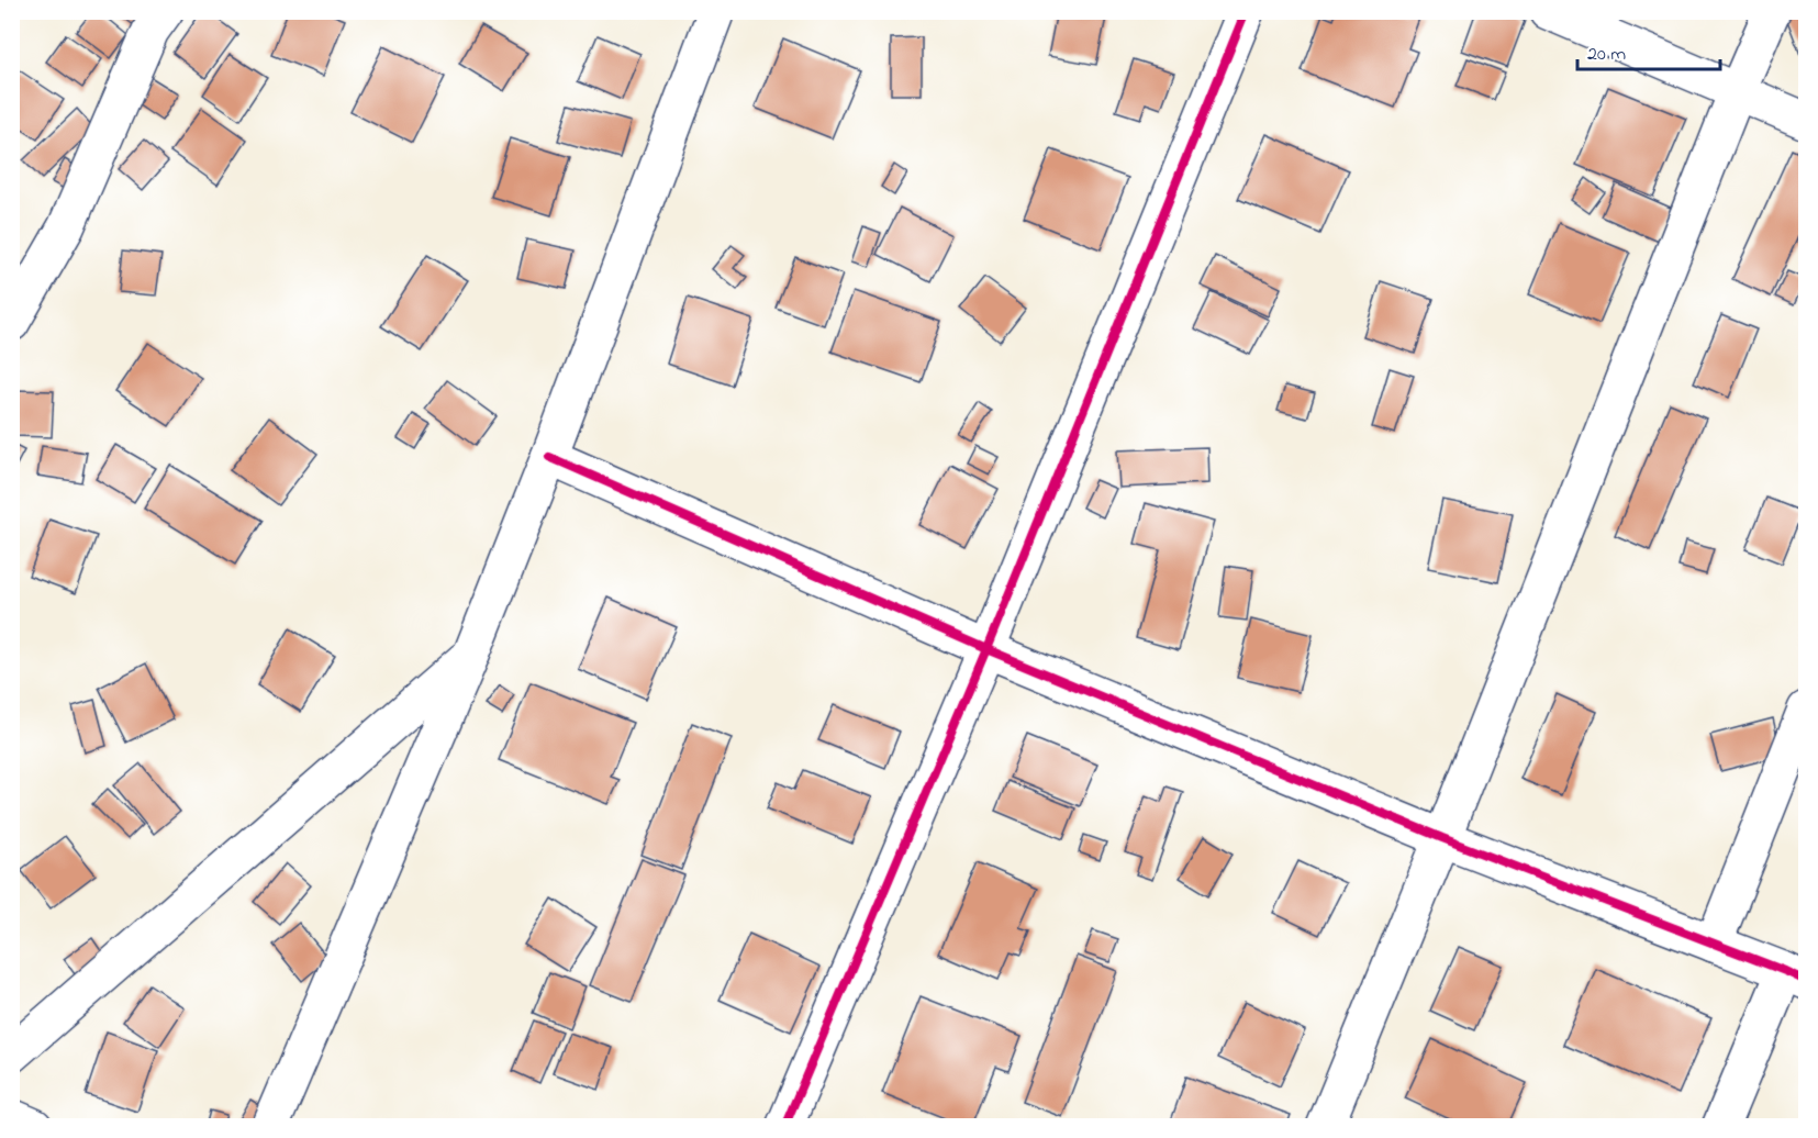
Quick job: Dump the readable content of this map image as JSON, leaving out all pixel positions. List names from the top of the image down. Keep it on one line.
{"scale_bar":"20 m"}
